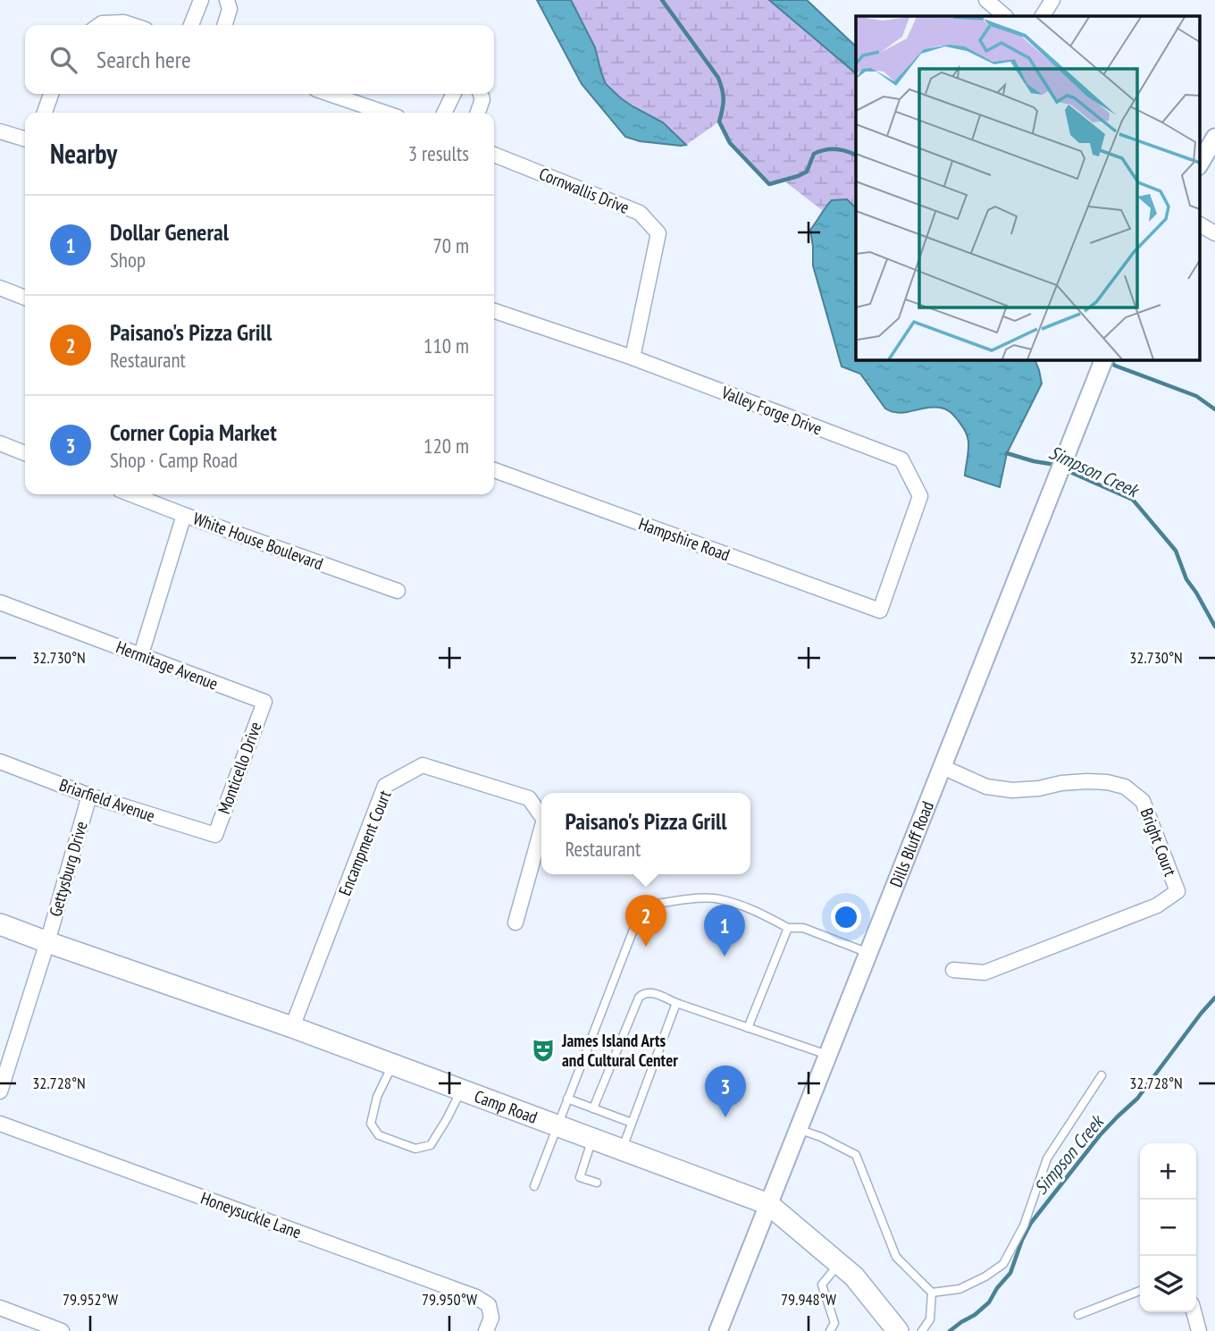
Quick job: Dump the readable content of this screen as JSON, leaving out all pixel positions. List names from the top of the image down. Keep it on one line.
{"streets":{"main road":["Camp Road"],"street":["Cornwallis Drive","Valley Forge Drive","Hampshire Road","White House Boulevard","Hermitage Avenue","Monticello Drive","Briarfield Avenue","Bright Court","Encampment Court","Dills Bluff Road","Gettysburg Drive","Honeysuckle Lane"]},"crossings":[["Cornwallis Drive","Valley Forge Drive"],["Valley Forge Drive","Hampshire Road"],["Hermitage Avenue","Monticello Drive"],["Monticello Drive","Briarfield Avenue"],["Briarfield Avenue","Gettysburg Drive"],["Bright Court","Dills Bluff Road"],["Encampment Court","Camp Road"],["Dills Bluff Road","Camp Road"],["Gettysburg Drive","Camp Road"]],"water":["Simpson Creek"],"places":{"theatre":["James Island Arts and Cultural Center"]},"page":{"search":"Search here","heading":["Nearby","3 results"],"list":[{"mark":"1","name":"Dollar General","note":"Shop","value":"70 m"},{"mark":"2","name":"Paisano's Pizza Grill","note":"Restaurant","value":"110 m"},{"mark":"3","name":"Corner Copia Market","note":"Shop · Camp Road","value":"120 m"}],"popup":["Paisano's Pizza Grill","Restaurant"],"pins":["2","1","3"],"map_buttons":["+","−"]},"coordinates":["32.730°N","32.728°N","79.952°W","79.950°W","79.948°W"]}
